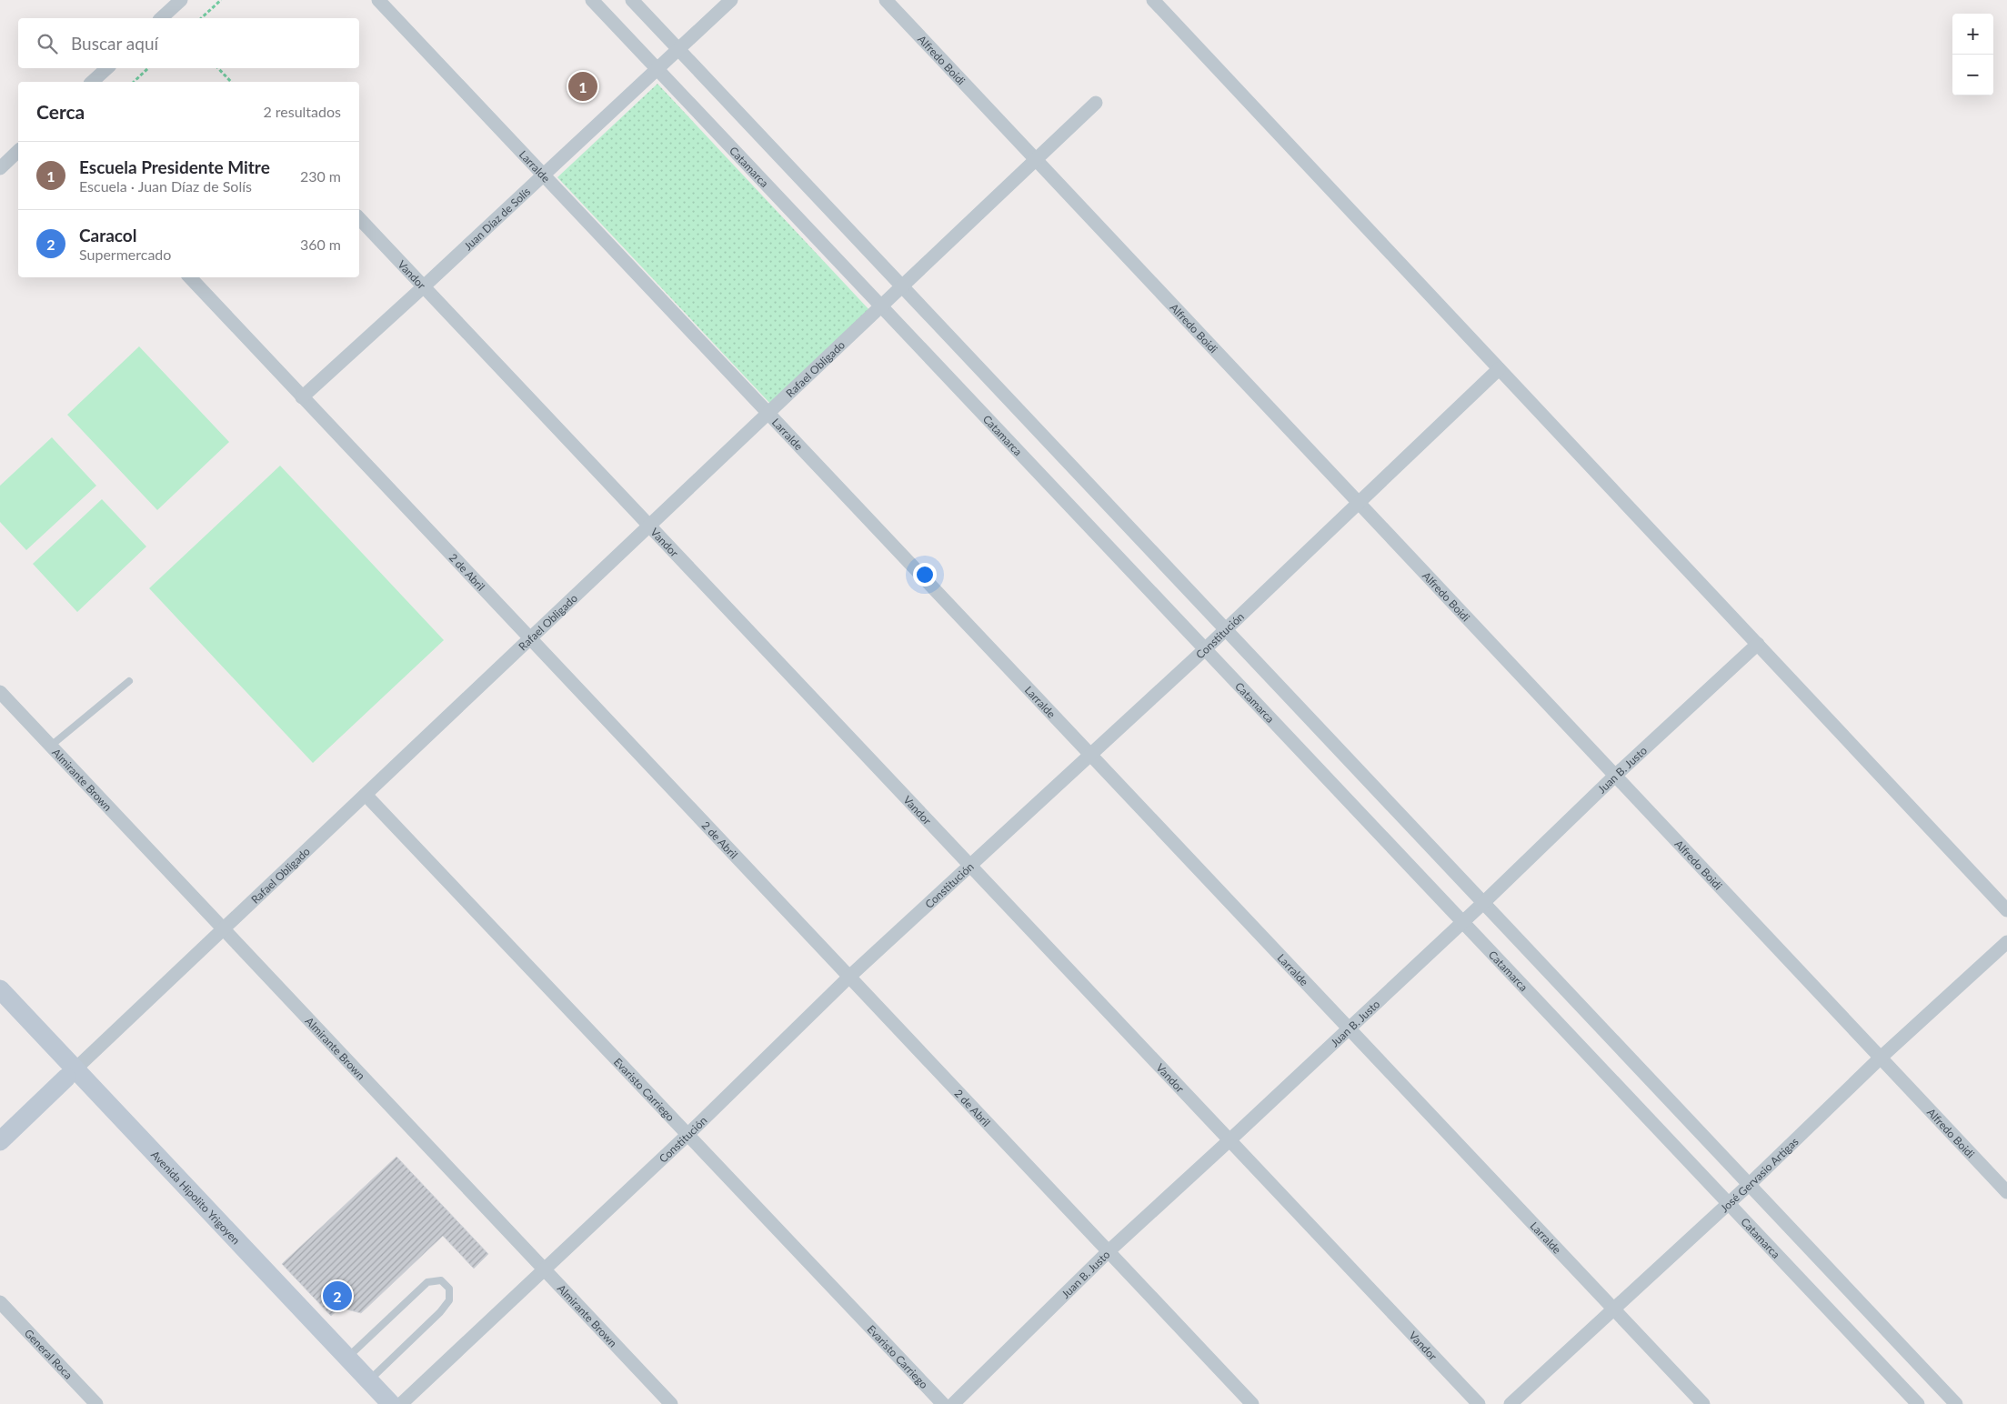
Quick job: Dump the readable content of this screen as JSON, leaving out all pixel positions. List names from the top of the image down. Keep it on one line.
{"streets":{"main road":["Rafael Obligado","Avenida Hipolito Yrigoyen"],"street":["Alfredo Boidi","Larralde","Catamarca","Juan Díaz de Solís","Vandor","2 de Abril","Constitución","Juan B. Justo","Almirante Brown","Evaristo Carriego","José Gervasio Artigas","General Roca"]},"crossings":[["Alfredo Boidi","Rafael Obligado"],["Alfredo Boidi","Constitución"],["Alfredo Boidi","Juan B. Justo"],["Alfredo Boidi","José Gervasio Artigas"],["Larralde","Juan Díaz de Solís"],["Larralde","Rafael Obligado"],["Larralde","Constitución"],["Larralde","Juan B. Justo"],["Larralde","José Gervasio Artigas"],["Catamarca","Juan Díaz de Solís"],["Catamarca","Rafael Obligado"],["Catamarca","Constitución"],["Catamarca","Juan B. Justo"],["Catamarca","José Gervasio Artigas"],["Juan Díaz de Solís","Vandor"],["Juan Díaz de Solís","2 de Abril"],["Vandor","Rafael Obligado"],["Vandor","Constitución"],["Vandor","Juan B. Justo"],["Rafael Obligado","2 de Abril"],["Rafael Obligado","Almirante Brown"],["Rafael Obligado","Evaristo Carriego"],["Rafael Obligado","Avenida Hipolito Yrigoyen"],["2 de Abril","Constitución"],["2 de Abril","Juan B. Justo"],["Constitución","Almirante Brown"],["Constitución","Evaristo Carriego"]],"page":{"map_buttons":["+","−"],"search":"Buscar aquí","pins":["1","2"],"heading":["Cerca","2 resultados"],"list":[{"mark":"1","name":"Escuela Presidente Mitre","note":"Escuela · Juan Díaz de Solís","value":"230 m"},{"mark":"2","name":"Caracol","note":"Supermercado","value":"360 m"}]}}
